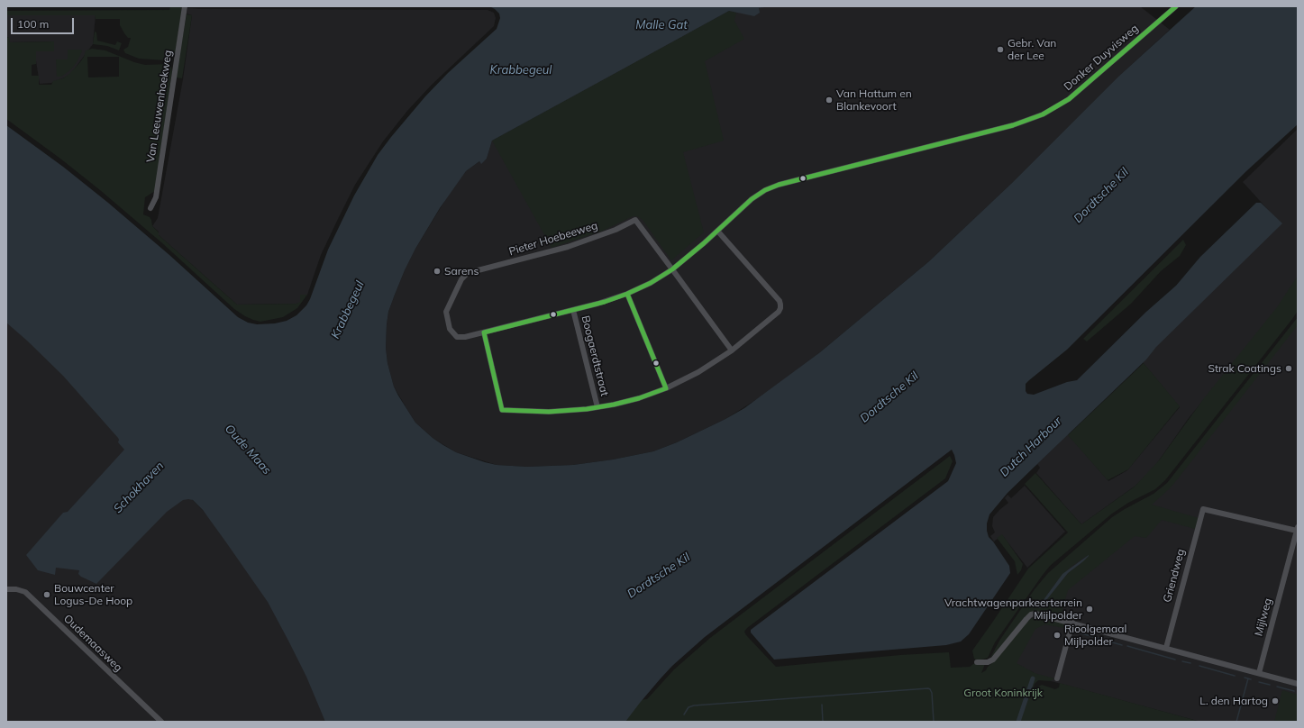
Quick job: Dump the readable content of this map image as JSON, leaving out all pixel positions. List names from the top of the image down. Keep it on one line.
{"streets":{"street":["Donker Duyvisweg","Van Leeuwenhoekweg","Pieter Hoebeeweg","Boogaerdtstraat","Griendweg","Mijlweg","Oudemaasweg"]},"crossings":[["Donker Duyvisweg","Pieter Hoebeeweg"],["Donker Duyvisweg","Boogaerdtstraat"],["Griendweg","Mijlweg"]],"water":["Malle Gat","Krabbegeul","Dordtsche Kil","Dutch Harbour","Oude Maas","Schokhaven"],"parks":["Groot Koninkrijk"],"places":["Gebr. Van der Lee","Van Hattum en Blankevoort","Sarens","Strak Coatings","Bouwcenter Logus-De Hoop","Vrachtwagenparkeerterrein Mijlpolder","Rioolgemaal Mijlpolder","L. den Hartog"],"scale_bar":"100 m"}
